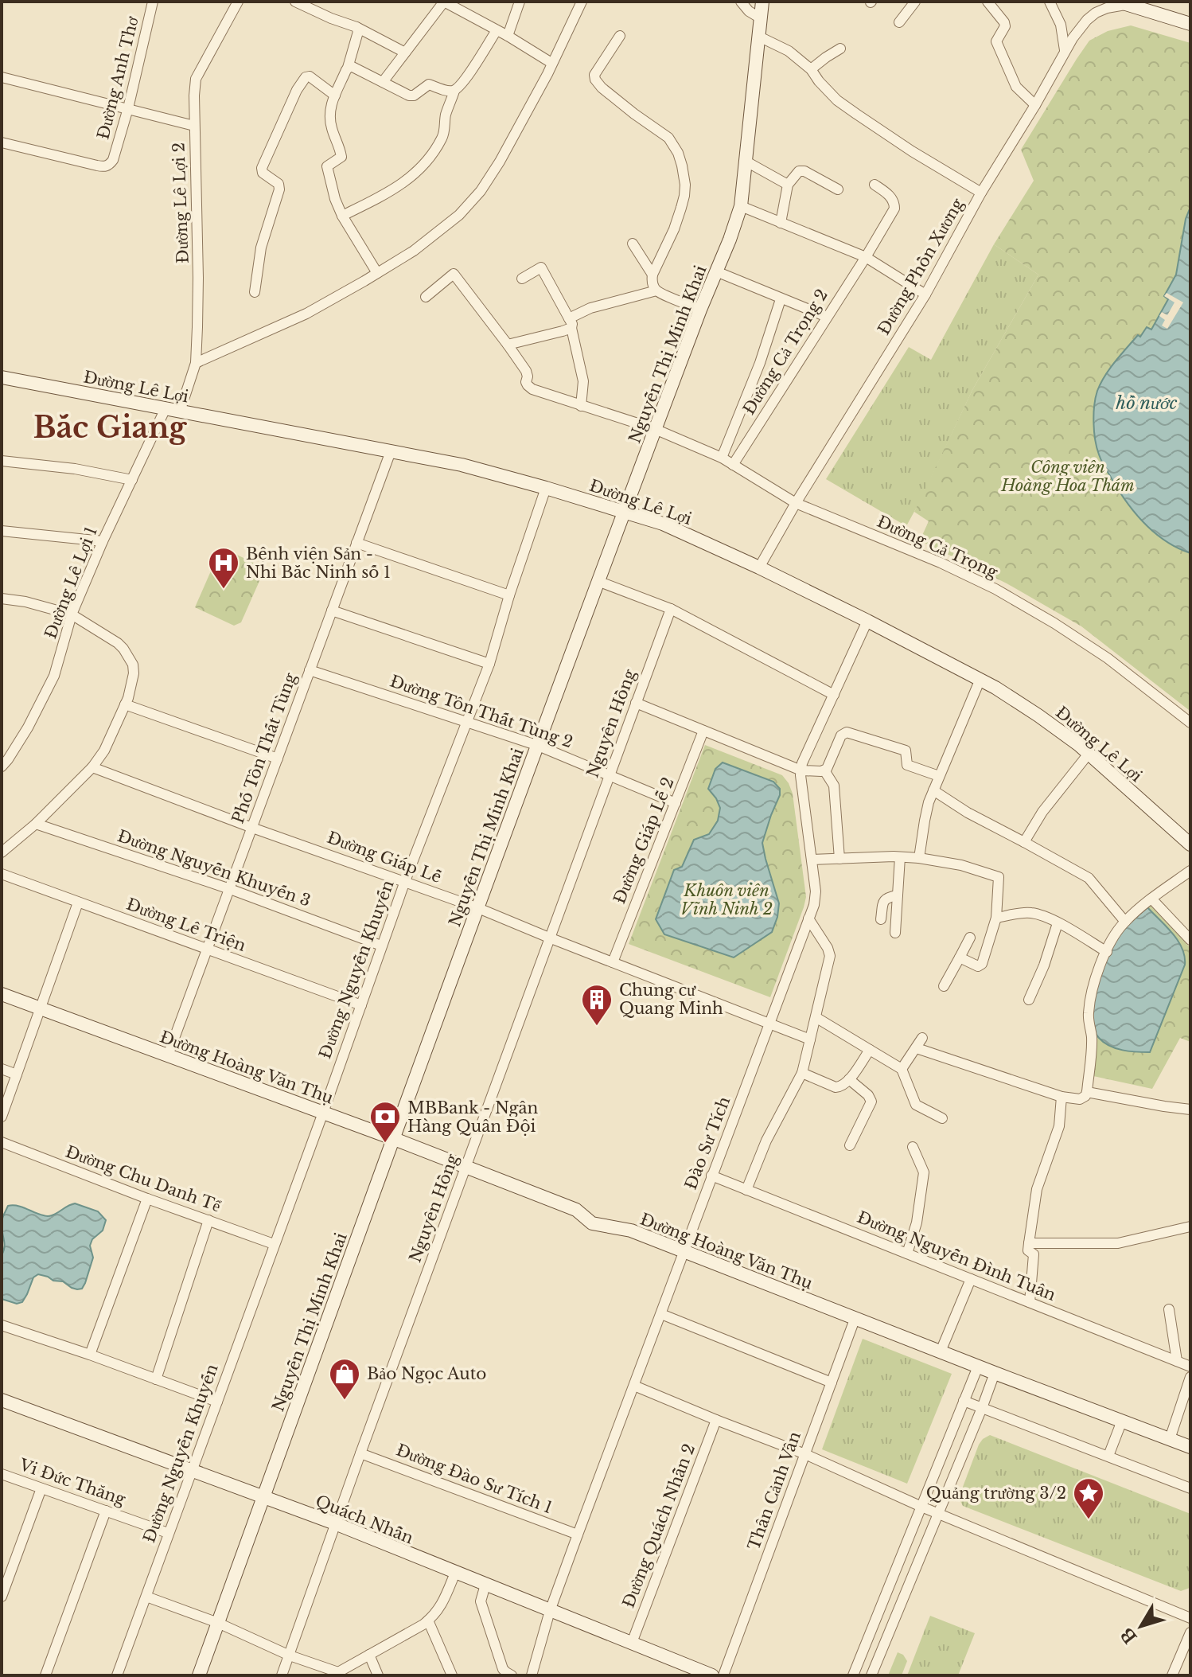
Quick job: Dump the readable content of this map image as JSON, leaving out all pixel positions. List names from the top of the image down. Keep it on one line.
{"streets":{"street":["Đường Anh Thơ","Đường Lê Lợi 2","Đường Phồn Xương","Đường Cả Trọng 2","Nguyễn Thị Minh Khai","Đường Lê Lợi","Đường Cả Trọng","Đường Lê Lợi 1","Đường Tôn Thất Tùng 2","Nguyên Hồng","Phố Tôn Thất Tùng","Đường Giáp Lễ 2","Đường Giáp Lễ","Đường Nguyễn Khuyến 3","Đường Lê Triện","Đường Nguyễn Khuyến","Đường Hoàng Văn Thụ","Đào Sư Tích","Đường Chu Danh Tể","Đường Nguyễn Đình Tuân","Đường Đào Sư Tích 1","Vi Đức Thăng","Thân Cảnh Vân","Quách Nhẫn","Đường Quách Nhẫn 2"]},"crossings":[["Đường Lê Lợi 2","Đường Lê Lợi"],["Đường Phồn Xương","Đường Lê Lợi"],["Đường Phồn Xương","Đường Cả Trọng"],["Đường Cả Trọng 2","Đường Cả Trọng"],["Nguyễn Thị Minh Khai","Đường Lê Lợi"],["Nguyễn Thị Minh Khai","Đường Cả Trọng"],["Nguyễn Thị Minh Khai","Đường Tôn Thất Tùng 2"],["Nguyễn Thị Minh Khai","Đường Giáp Lễ"],["Nguyễn Thị Minh Khai","Đường Hoàng Văn Thụ"],["Nguyễn Thị Minh Khai","Quách Nhẫn"],["Đường Lê Lợi","Đường Lê Lợi 1"],["Đường Lê Lợi","Phố Tôn Thất Tùng"],["Đường Lê Lợi","Đường Nguyễn Khuyến"],["Đường Lê Lợi","Đào Sư Tích"],["Đường Tôn Thất Tùng 2","Nguyên Hồng"],["Đường Tôn Thất Tùng 2","Phố Tôn Thất Tùng"],["Đường Tôn Thất Tùng 2","Đường Giáp Lễ 2"],["Đường Tôn Thất Tùng 2","Đường Nguyễn Khuyến"],["Nguyên Hồng","Đường Giáp Lễ"],["Nguyên Hồng","Đường Hoàng Văn Thụ"],["Nguyên Hồng","Đường Đào Sư Tích 1"],["Nguyên Hồng","Quách Nhẫn"],["Phố Tôn Thất Tùng","Đường Giáp Lễ"],["Phố Tôn Thất Tùng","Đường Nguyễn Khuyến 3"],["Phố Tôn Thất Tùng","Đường Lê Triện"],["Phố Tôn Thất Tùng","Đường Hoàng Văn Thụ"],["Đường Giáp Lễ 2","Đường Giáp Lễ"],["Đường Giáp Lễ","Đường Nguyễn Khuyến"],["Đường Giáp Lễ","Đào Sư Tích"],["Đường Nguyễn Khuyến 3","Đường Nguyễn Khuyến"],["Đường Lê Triện","Đường Nguyễn Khuyến"],["Đường Nguyễn Khuyến","Đường Hoàng Văn Thụ"],["Đường Nguyễn Khuyến","Đường Chu Danh Tể"],["Đường Nguyễn Khuyến","Vi Đức Thăng"],["Đường Nguyễn Khuyến","Quách Nhẫn"],["Đường Hoàng Văn Thụ","Đào Sư Tích"],["Đường Hoàng Văn Thụ","Thân Cảnh Vân"],["Đào Sư Tích","Đường Nguyễn Đình Tuân"],["Đào Sư Tích","Đường Đào Sư Tích 1"],["Đào Sư Tích","Quách Nhẫn"],["Quách Nhẫn","Đường Quách Nhẫn 2"]],"districts":["Bắc Giang"],"water":["hồ nước"],"parks":["Công viên Hoàng Hoa Thám","Khuôn viên Vĩnh Ninh 2"],"places":{"hospital":["Bệnh viện Sản - Nhi Bắc Ninh số 1"],"building":["Chung cư Quang Minh"],"bank":["MBBank - Ngân Hàng Quân Đội"],"shop":["Bảo Ngọc Auto"],"place":["Quảng trường 3/2"]},"north":"bottom left"}
